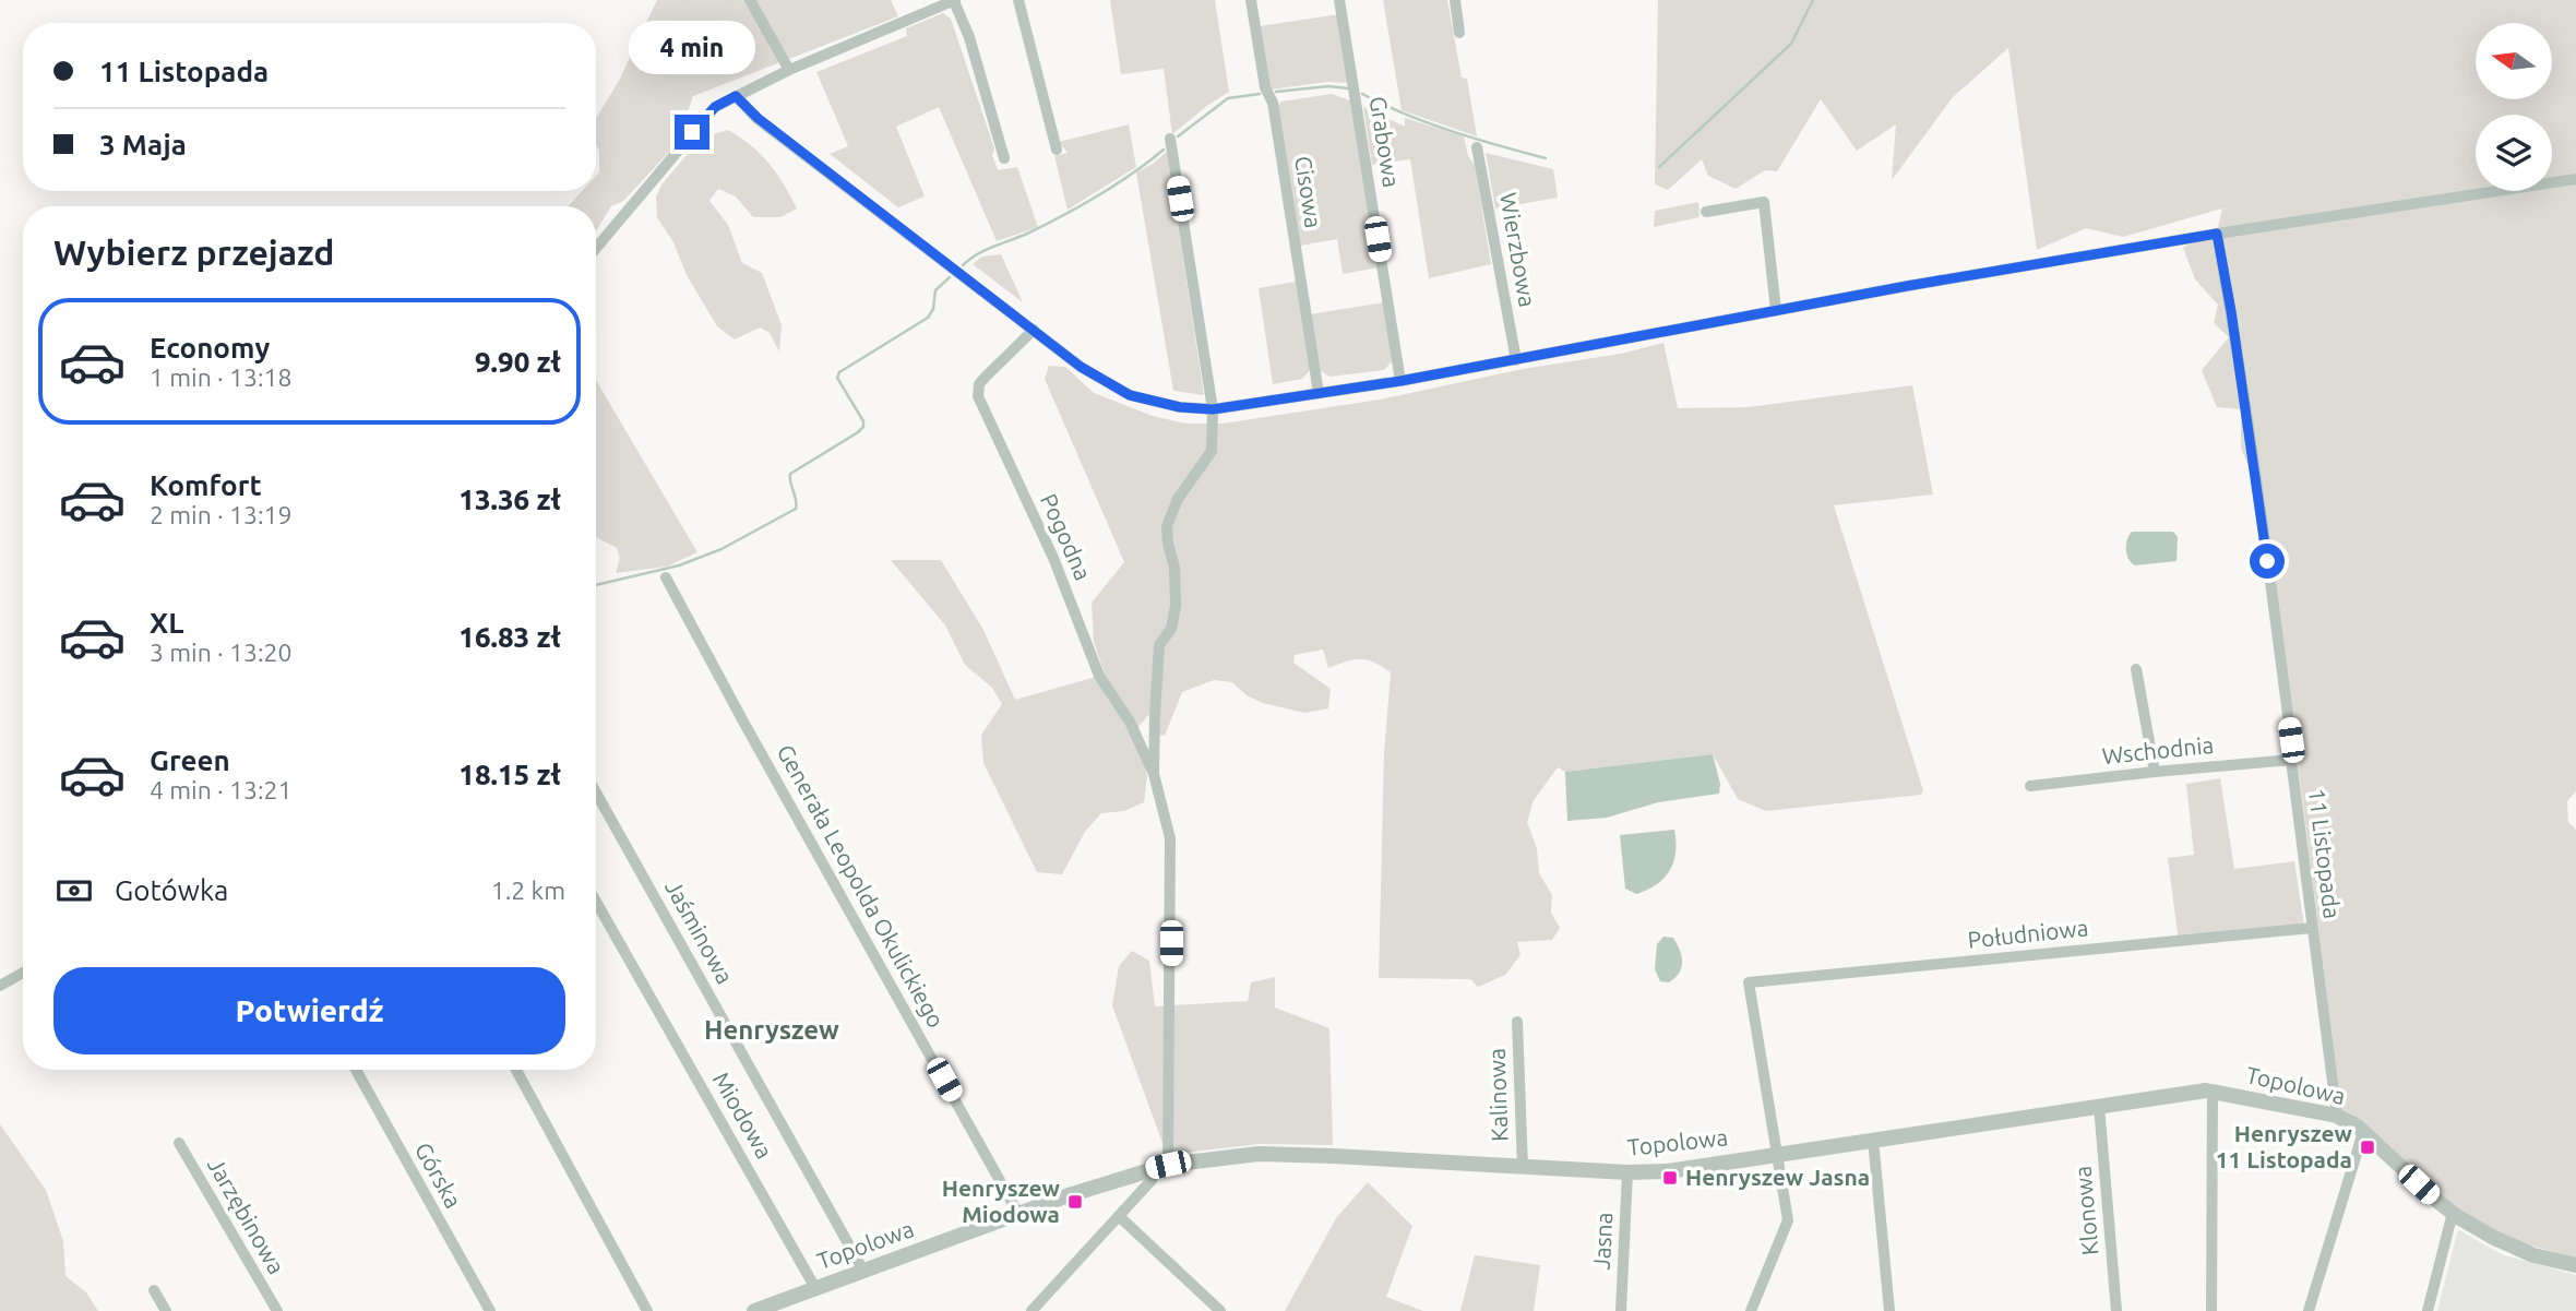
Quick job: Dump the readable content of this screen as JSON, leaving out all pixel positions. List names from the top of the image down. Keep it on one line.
{"streets":{"street":["Grabowa","Cisowa","Wierzbowa","Pogodna","Wschodnia","11 Listopada","Generała Leopolda Okulickiego","Jaśminowa","Południowa","Topolowa","Kalinowa","Miodowa","Górska","Klonowa","Jarzębinowa","Jasna"]},"crossings":[["Wschodnia","11 Listopada"],["11 Listopada","Południowa"],["11 Listopada","Topolowa"],["Generała Leopolda Okulickiego","Topolowa"],["Jaśminowa","Topolowa"],["Południowa","Topolowa"],["Topolowa","Kalinowa"],["Topolowa","Miodowa"],["Topolowa","Klonowa"],["Topolowa","Jasna"]],"districts":["Henryszew"],"places":{"transit":["Henryszew 11 Listopada","Henryszew Jasna","Henryszew Miodowa"]},"north":"left","page":{"bubble":"4 min","banner":["11 Listopada","3 Maja"],"heading":"Wybierz przejazd","list":[{"name":"Economy","note":"1 min · 13:18","value":"9.90 zł"},{"name":"Komfort","note":"2 min · 13:19","value":"13.36 zł"},{"name":"XL","note":"3 min · 13:20","value":"16.83 zł"},{"name":"Green","note":"4 min · 13:21","value":"18.15 zł"}],"pay":["Gotówka","1.2 km"],"buttons":"Potwierdź"}}
